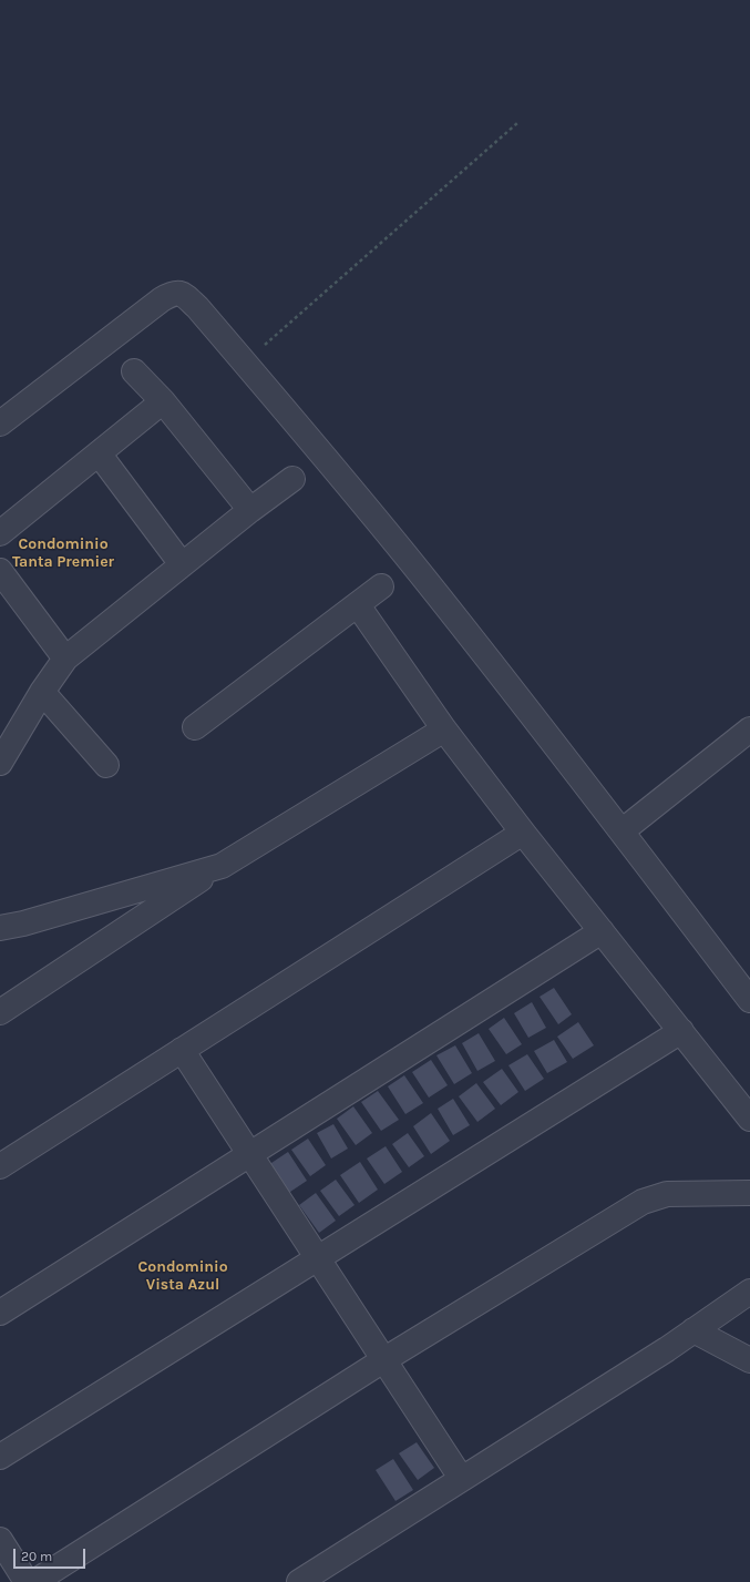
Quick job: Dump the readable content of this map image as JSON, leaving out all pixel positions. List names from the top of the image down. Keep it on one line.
{"districts":["Condominio Tanta Premier","Condominio Vista Azul"],"scale_bar":"20 m"}
